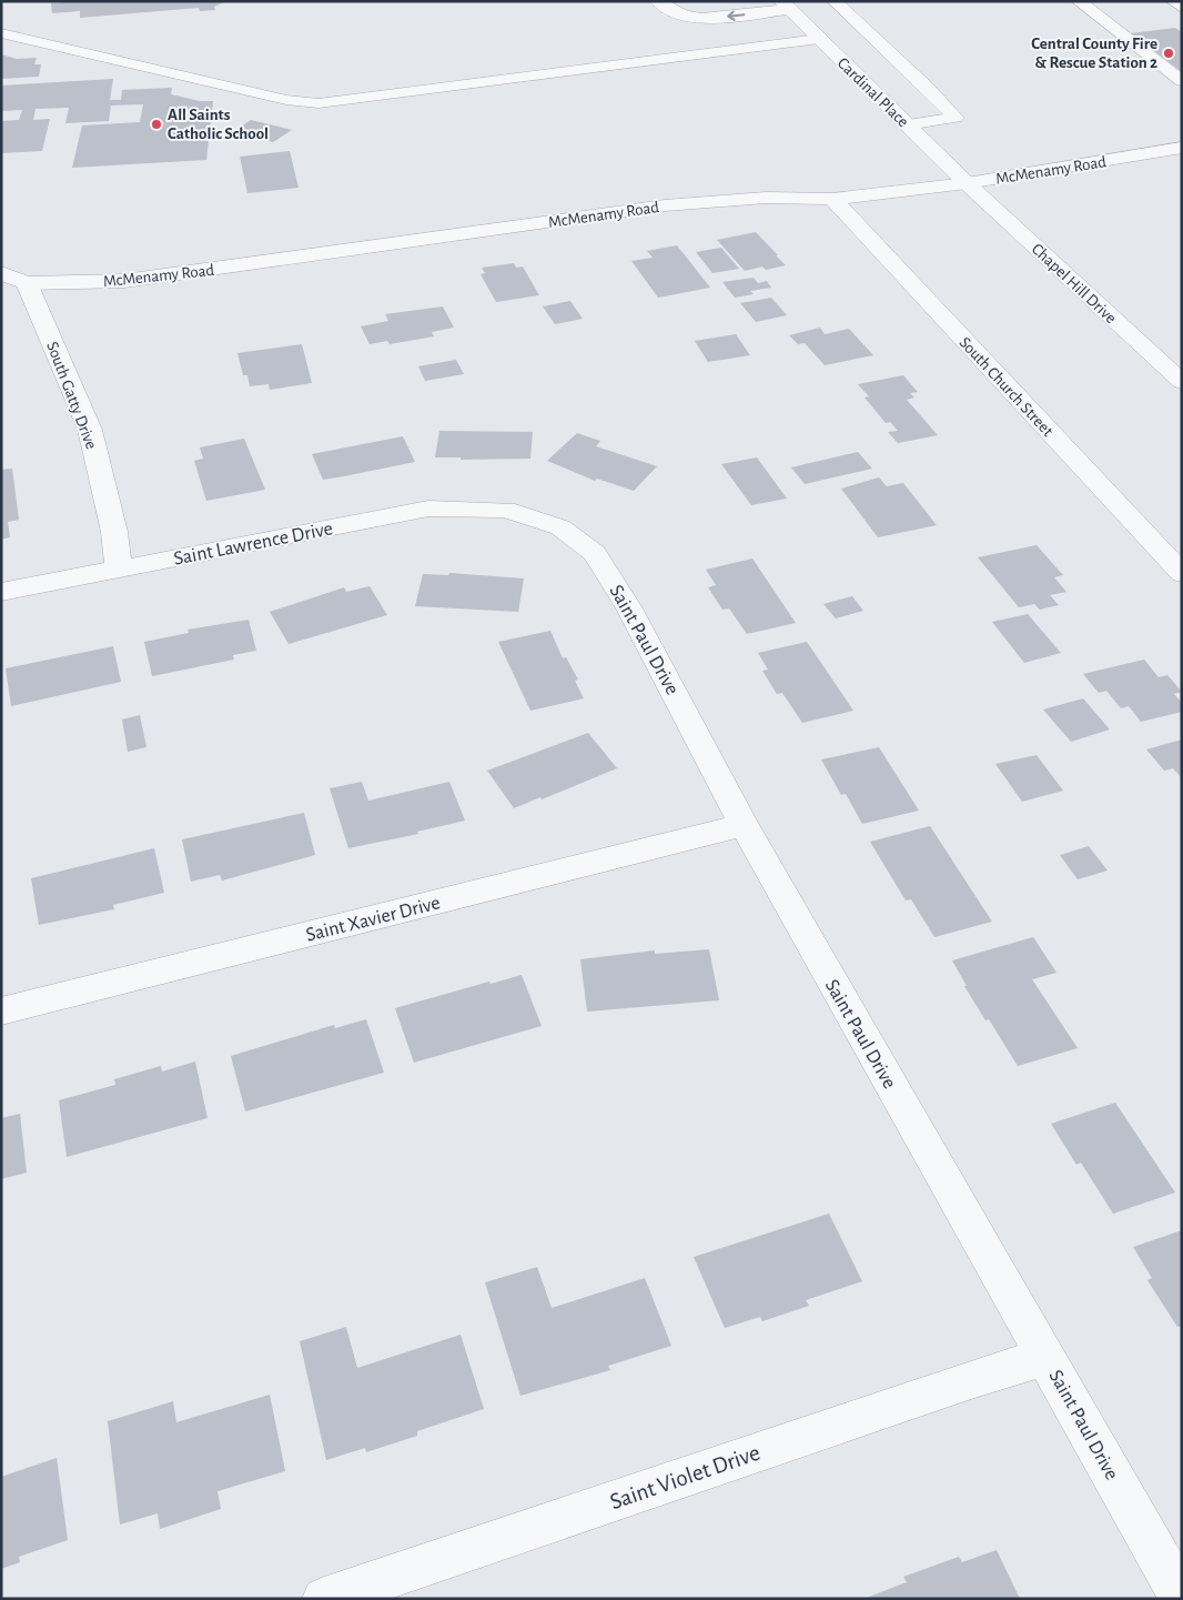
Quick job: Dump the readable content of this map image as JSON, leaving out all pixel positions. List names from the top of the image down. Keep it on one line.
{"streets":{"street":["Cardinal Place","McMenamy Road","Chapel Hill Drive","South Church Street","South Gatty Drive","Saint Lawrence Drive","Saint Paul Drive","Saint Xavier Drive","Saint Violet Drive"]},"crossings":[["Cardinal Place","McMenamy Road"],["Cardinal Place","Chapel Hill Drive"],["McMenamy Road","Chapel Hill Drive"],["McMenamy Road","South Church Street"],["McMenamy Road","South Gatty Drive"],["South Gatty Drive","Saint Lawrence Drive"],["Saint Lawrence Drive","Saint Paul Drive"],["Saint Paul Drive","Saint Xavier Drive"],["Saint Paul Drive","Saint Violet Drive"]],"places":["Central County Fire & Rescue Station 2","All Saints Catholic School"]}
